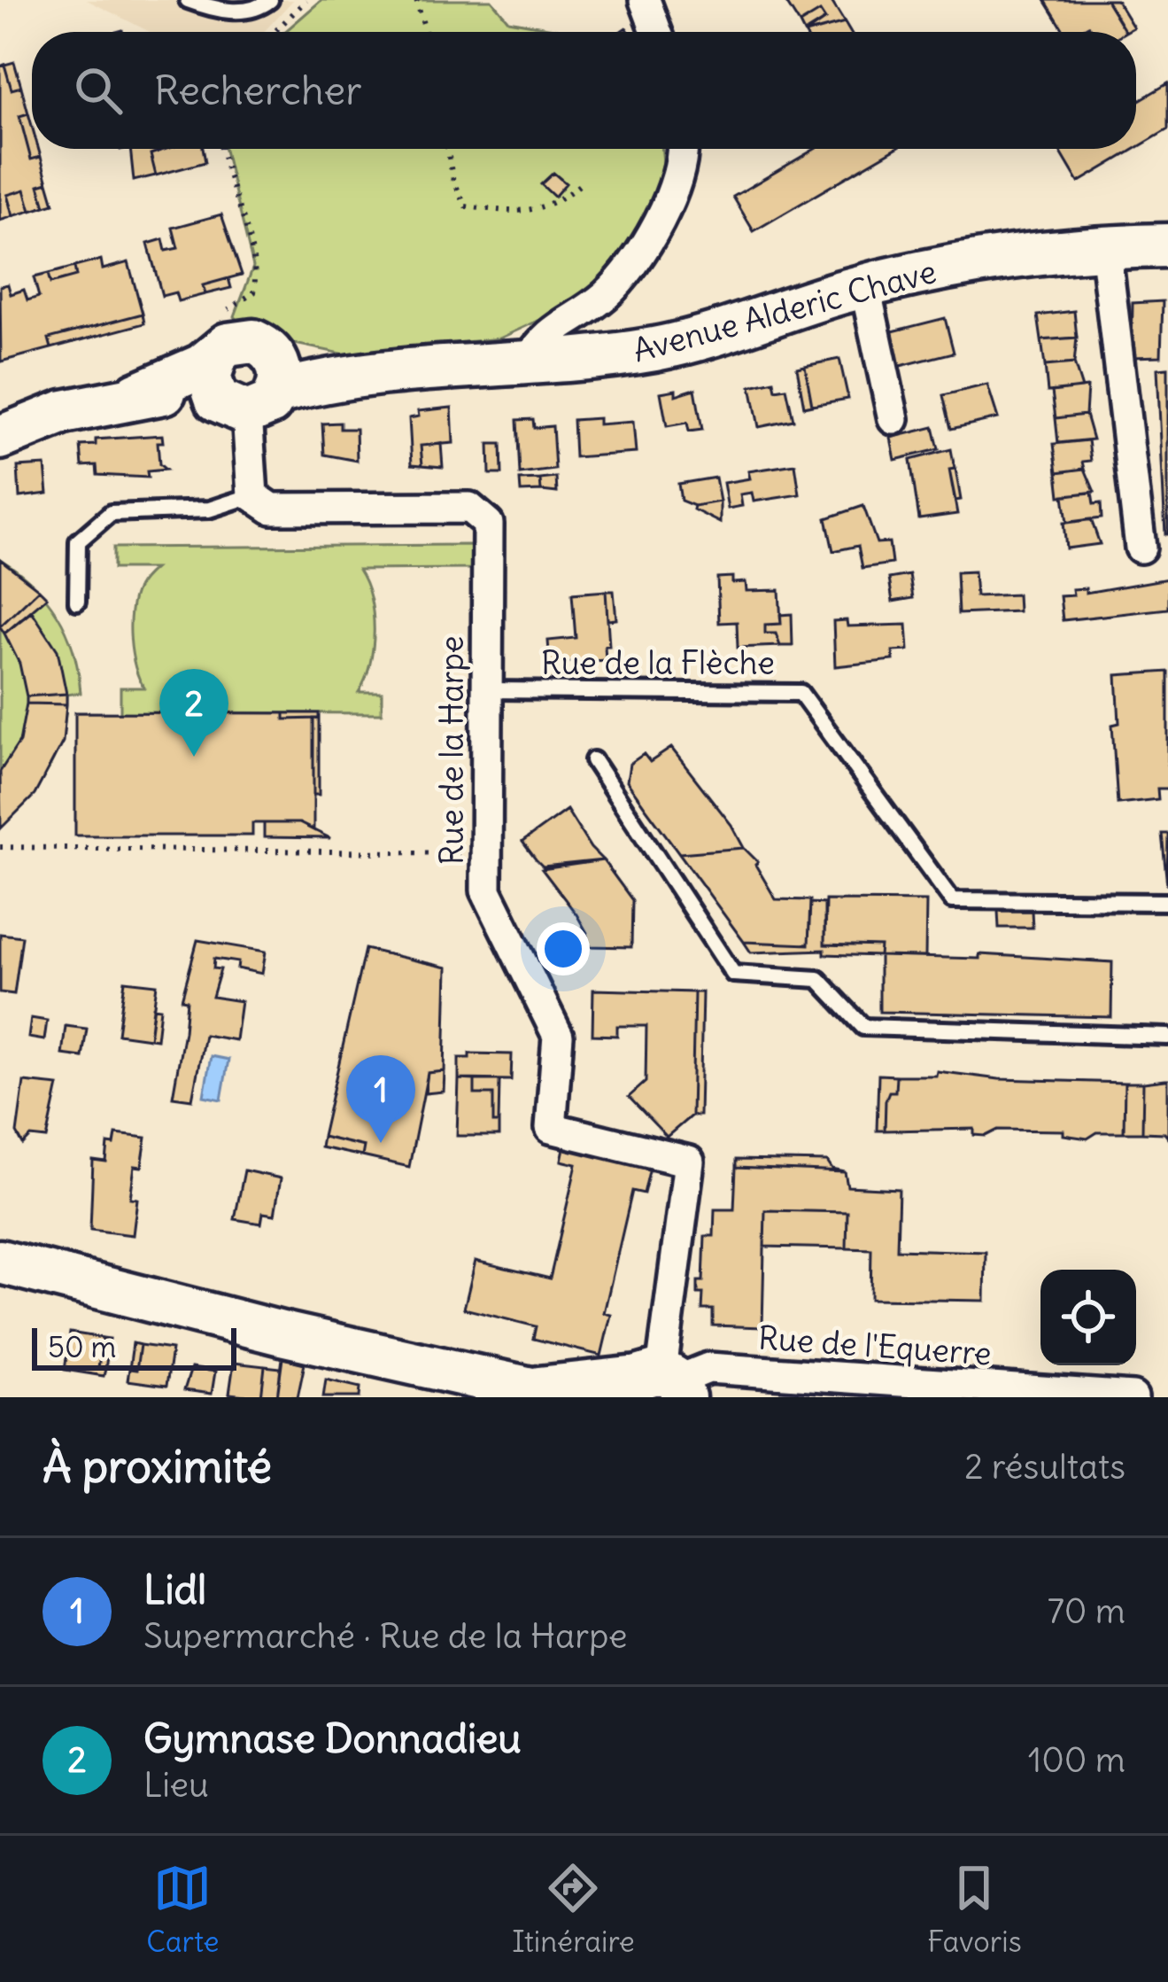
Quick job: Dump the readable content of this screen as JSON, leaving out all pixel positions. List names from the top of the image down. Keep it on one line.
{"streets":{"street":["Avenue Alderic Chave","Rue de la Harpe","Rue de l'Equerre"],"lane":["Rue de la Flèche"]},"crossings":[["Rue de la Flèche","Rue de la Harpe"],["Rue de la Harpe","Rue de l'Equerre"]],"scale_bar":"50 m","page":{"search":"Rechercher","pins":["2","1"],"scale":"50 m","heading":["À proximité","2 résultats"],"list":[{"mark":"1","name":"Lidl","note":"Supermarché · Rue de la Harpe","value":"70 m"},{"mark":"2","name":"Gymnase Donnadieu","note":"Lieu","value":"100 m"}],"nav":["Carte","Itinéraire","Favoris"]}}
